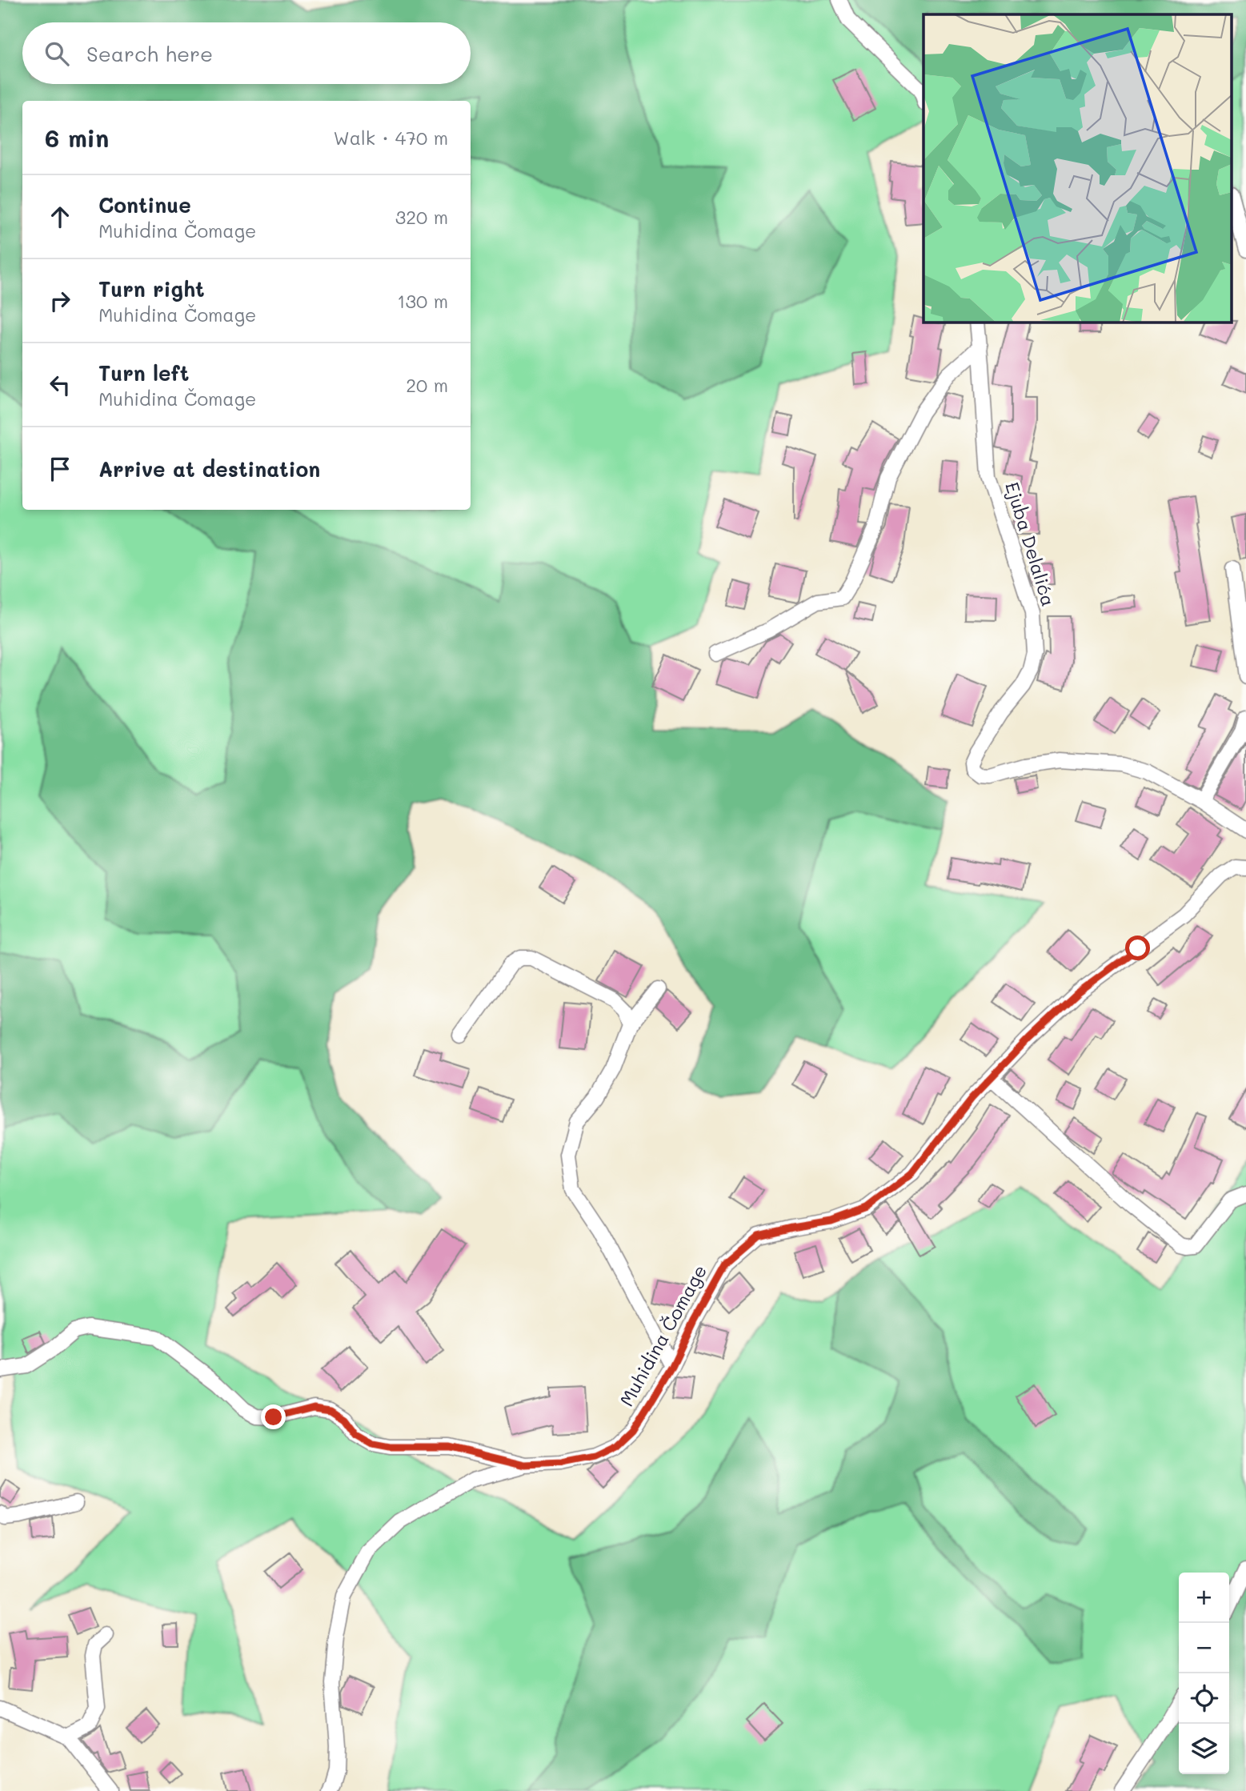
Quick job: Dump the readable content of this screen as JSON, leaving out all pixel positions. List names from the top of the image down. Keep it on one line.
{"streets":{"street":["Ejuba Delalića","Muhidina Čomage"]},"page":{"search":"Search here","heading":["6 min","Walk · 470 m"],"list":[["Continue","Muhidina Čomage","320 m"],["Turn right","Muhidina Čomage","130 m"],["Turn left","Muhidina Čomage","20 m"],"Arrive at destination"],"map_buttons":["+","−"]}}
